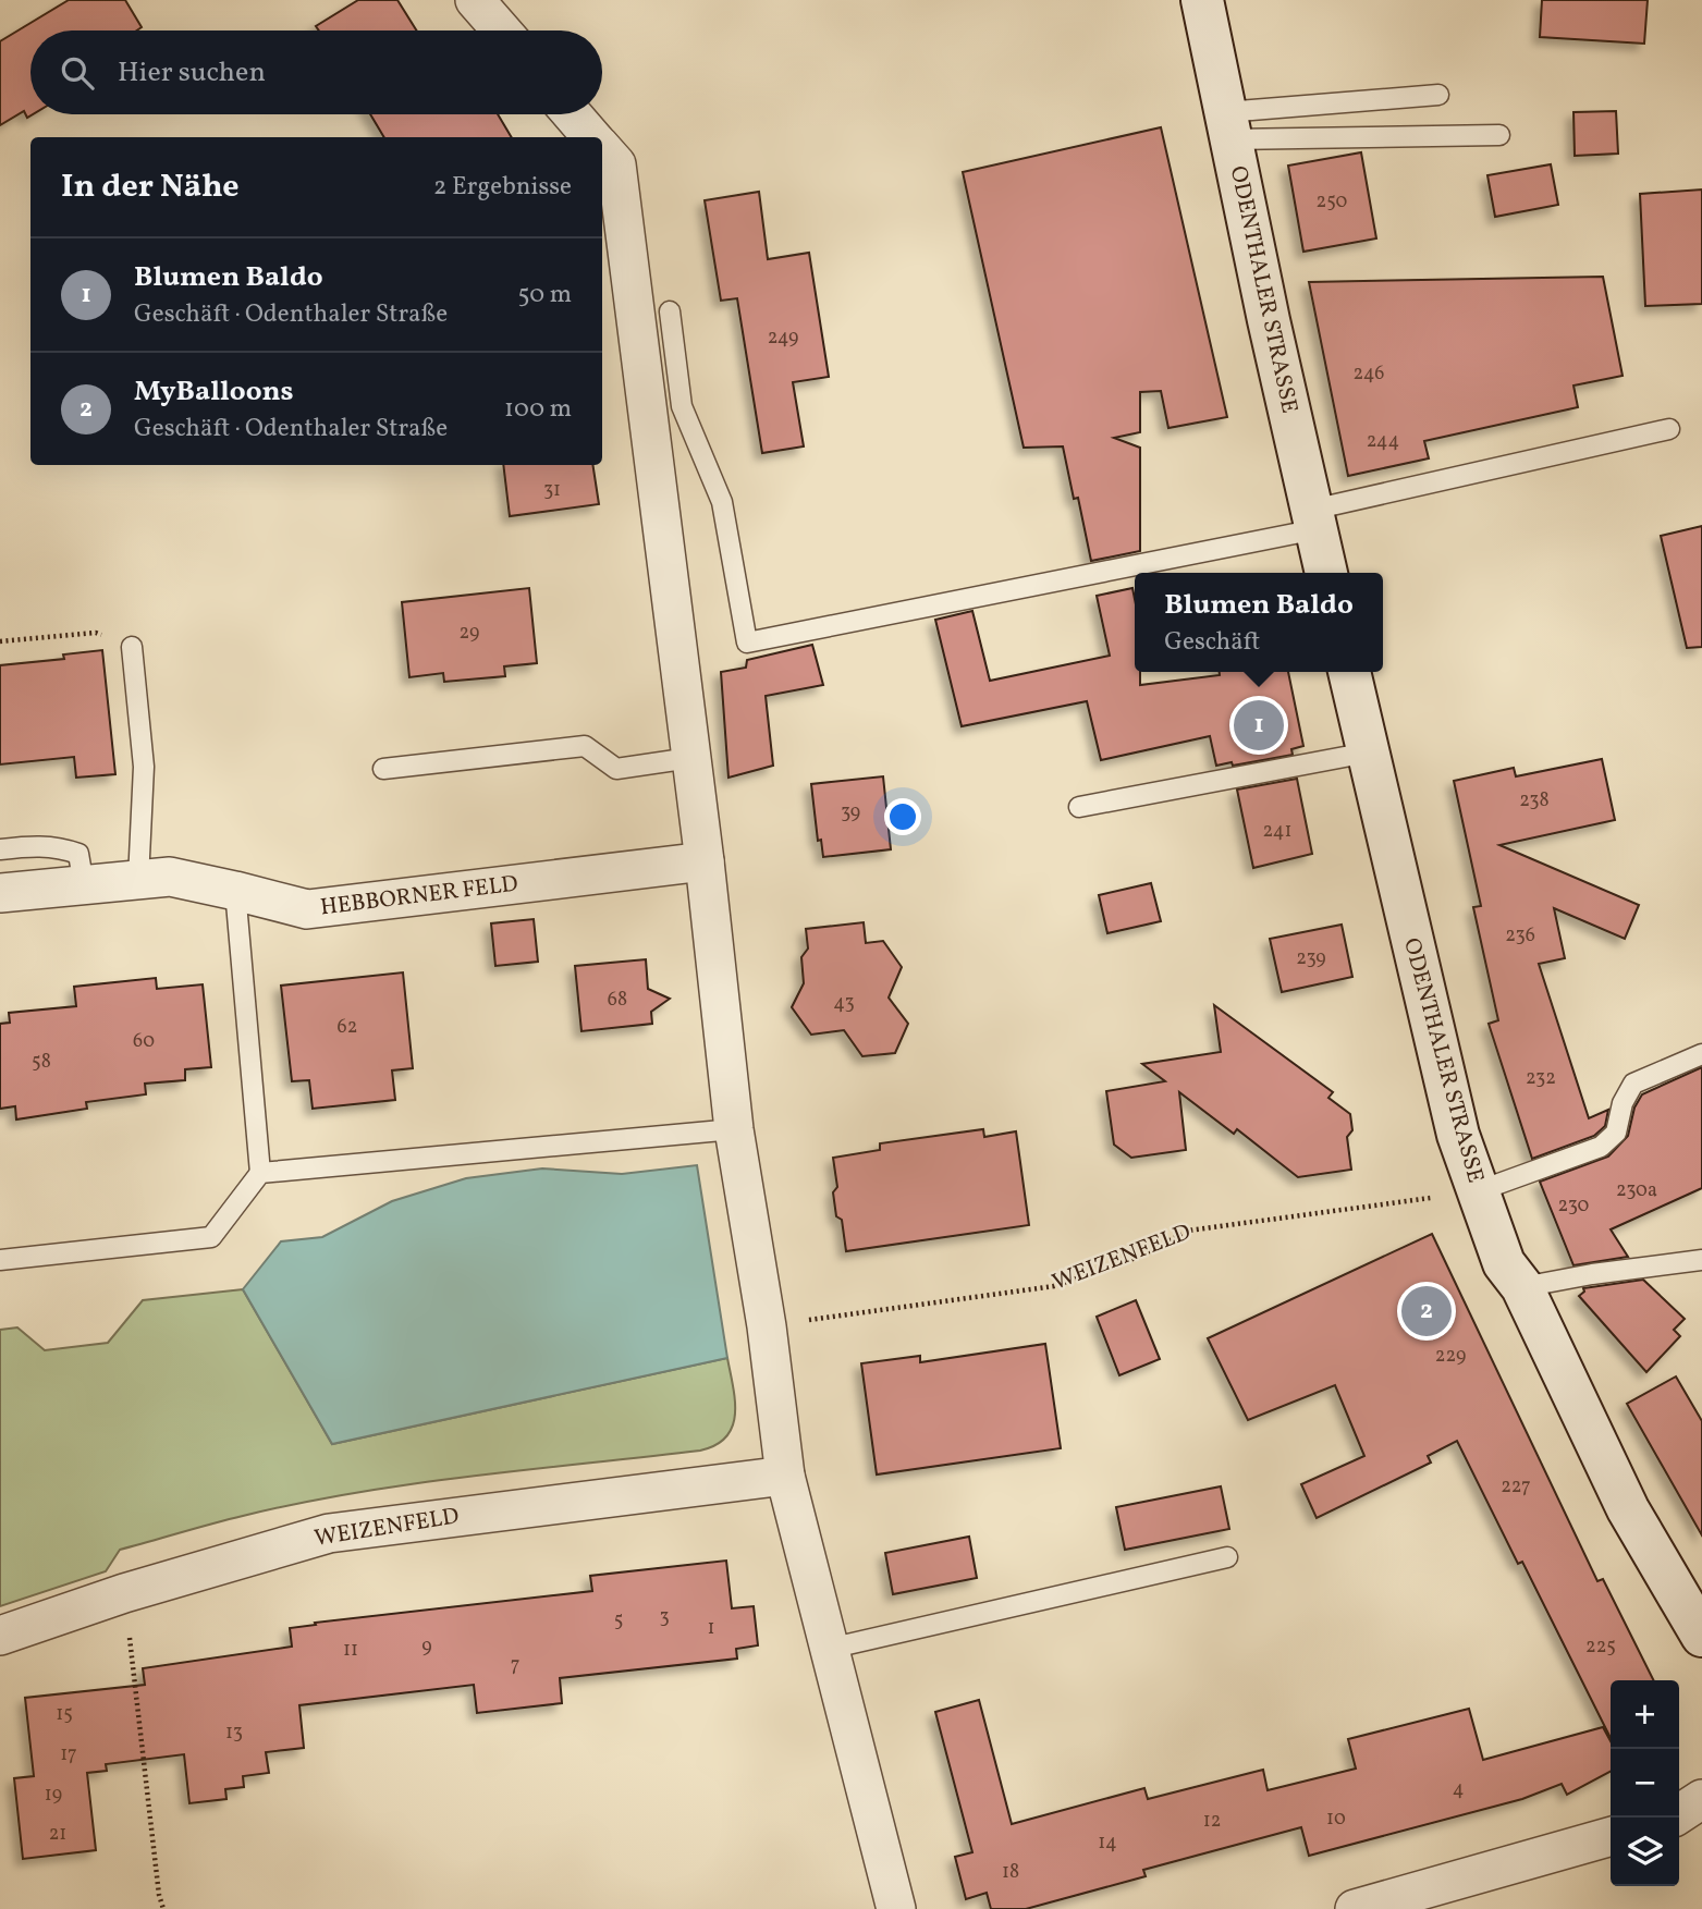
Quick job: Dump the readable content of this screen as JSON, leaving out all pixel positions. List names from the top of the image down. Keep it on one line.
{"streets":{"main road":["ODENTHALER STRASSE"],"street":["HEBBORNER FELD","WEIZENFELD"]},"crossings":[["ODENTHALER STRASSE","WEIZENFELD"]],"house_numbers":["250","249","246","244","31","29","238","39","241","236","239","68","43","62","60","58","232","230a","230","229","227","3","5","1","9","225","11","7","15","13","17","4","19","10","12","21","14","18"],"page":{"search":"Hier suchen","heading":["In der Nähe","2 Ergebnisse"],"list":[{"mark":"1","name":"Blumen Baldo","note":"Geschäft · Odenthaler Straße","value":"50 m"},{"mark":"2","name":"MyBalloons","note":"Geschäft · Odenthaler Straße","value":"100 m"}],"popup":["Blumen Baldo","Geschäft"],"pins":["1","2"],"map_buttons":["+","−"]}}
